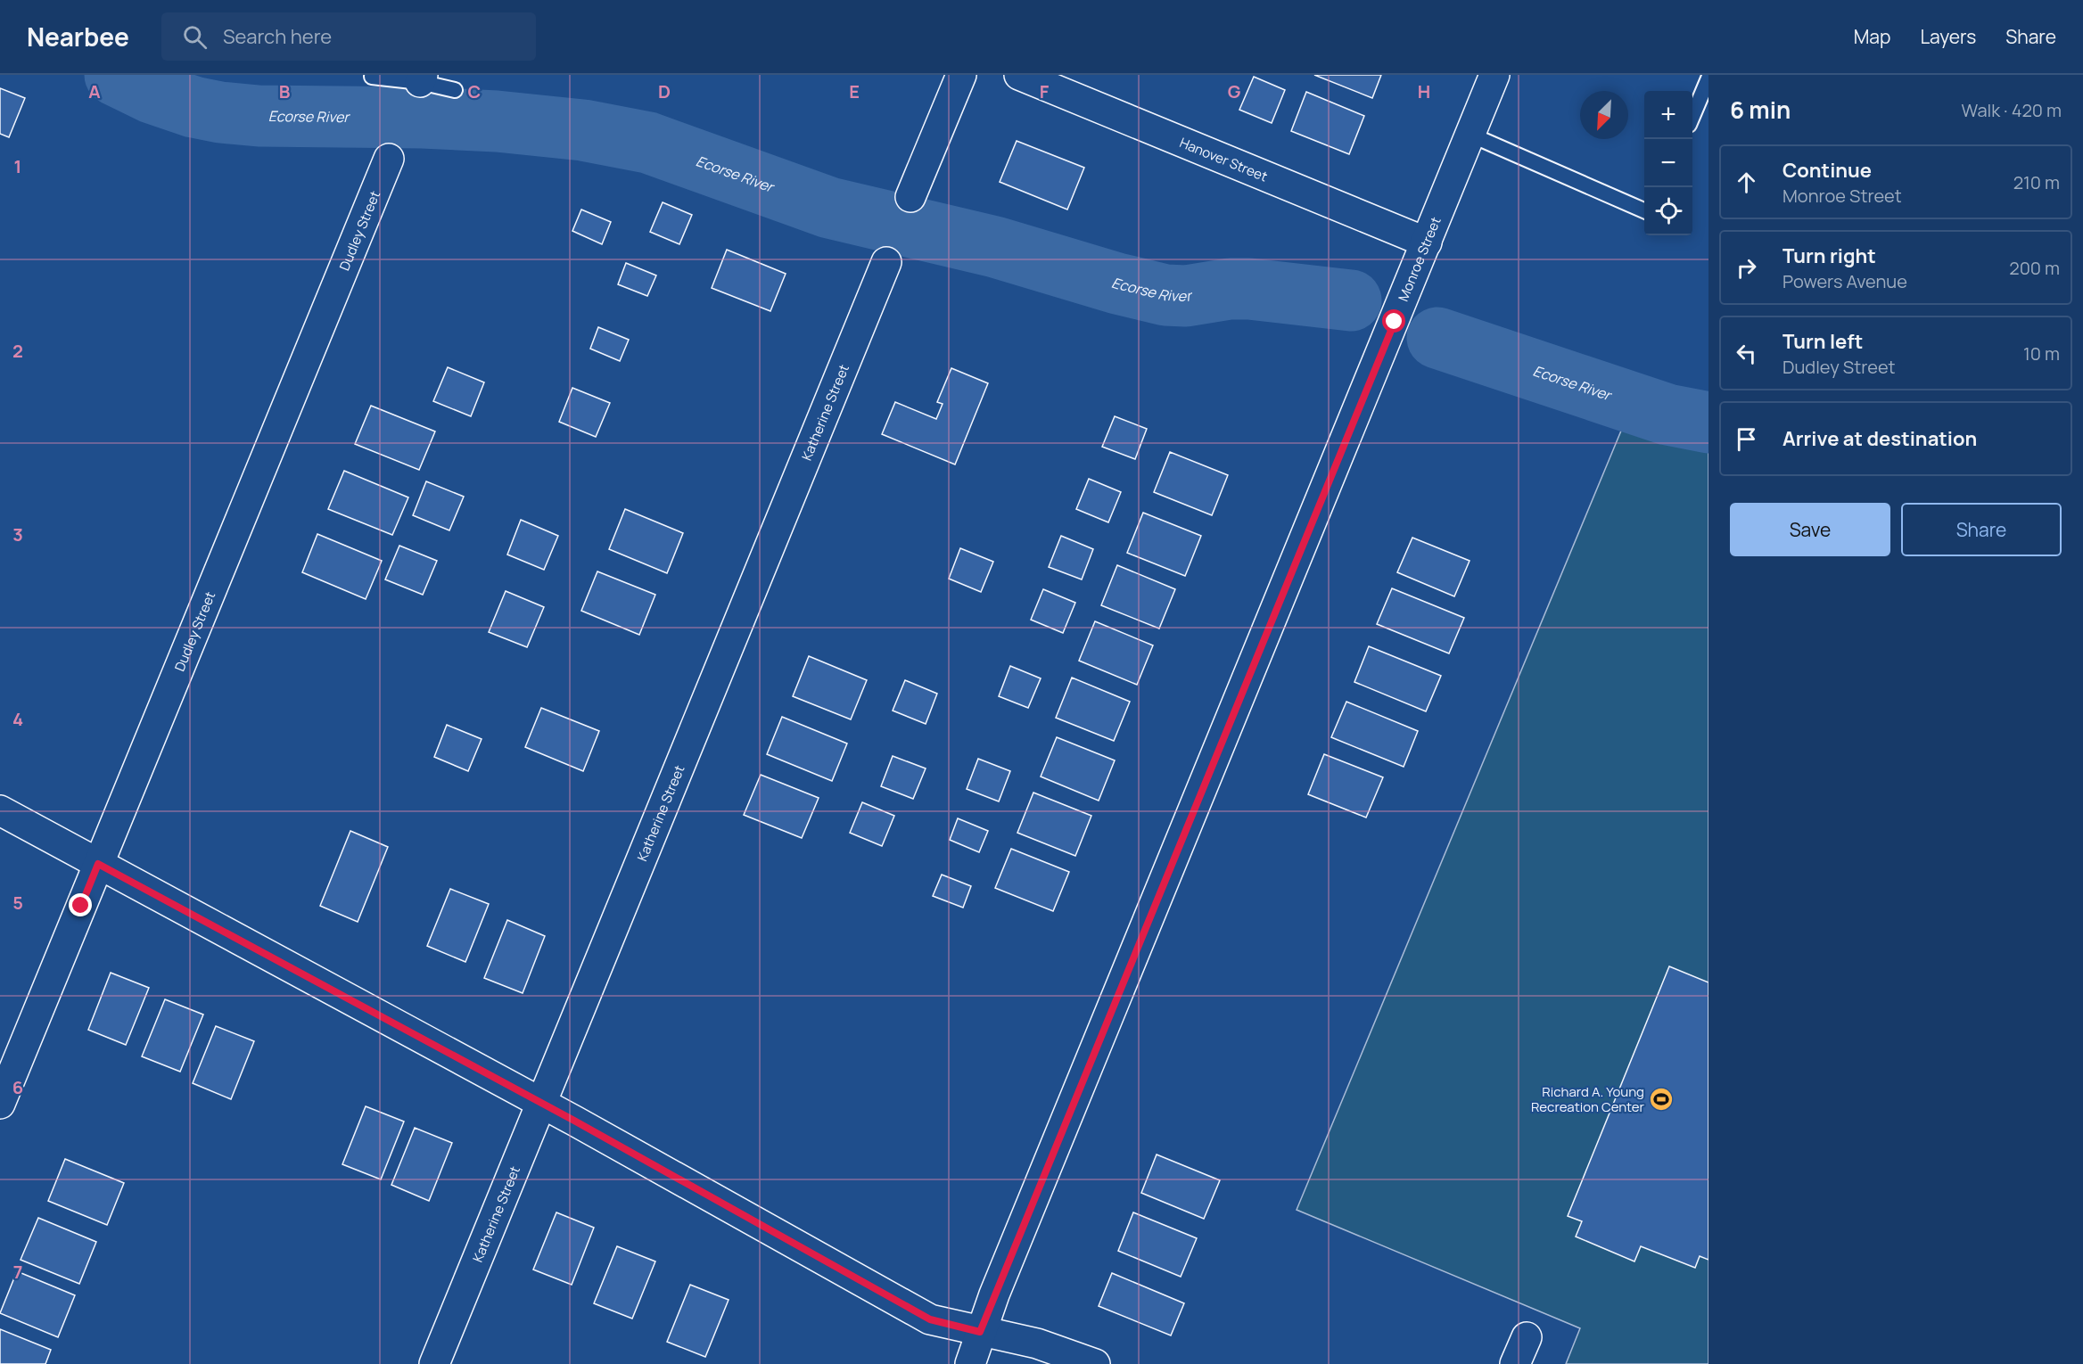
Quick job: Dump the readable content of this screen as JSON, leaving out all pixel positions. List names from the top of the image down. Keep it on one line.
{"streets":{"street":["Hanover Street","Dudley Street","Monroe Street","Katherine Street"]},"crossings":[["Hanover Street","Monroe Street"]],"water":["Ecorse River"],"places":{"sports":["Richard A. Young Recreation Center"]},"north":"bottom left","page":{"header":"Nearbee","search":"Search here","nav":["Map","Layers","Share"],"heading":["6 min","Walk · 420 m"],"map_buttons":["+","−"],"list":[["Continue","Monroe Street","210 m"],["Turn right","Powers Avenue","200 m"],["Turn left","Dudley Street","10 m"],"Arrive at destination"],"buttons":["Save","Share"]},"grid":{"columns":["A","B","C","D","E","F","G","H"],"rows":["1","2","3","4","5","6","7"]}}
